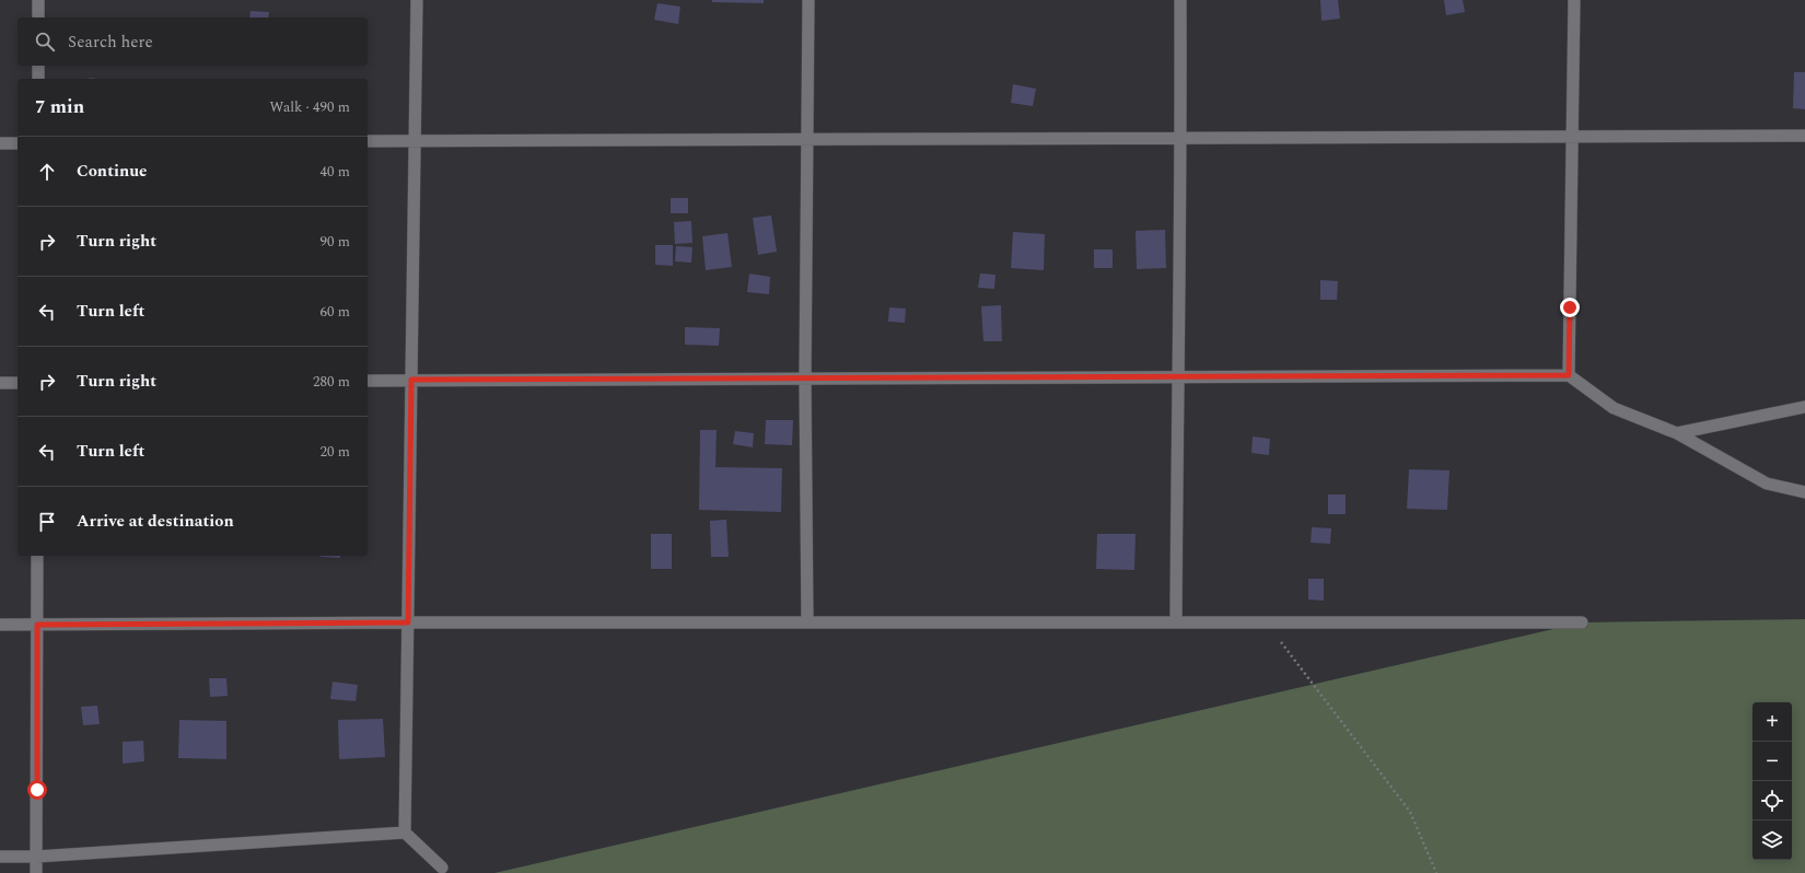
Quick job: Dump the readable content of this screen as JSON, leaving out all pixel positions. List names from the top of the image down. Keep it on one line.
{"page":{"search":"Search here","heading":["7 min","Walk · 490 m"],"list":[["Continue","40 m"],["Turn right","90 m"],["Turn left","60 m"],["Turn right","280 m"],["Turn left","20 m"],"Arrive at destination"],"map_buttons":["+","−"]}}
